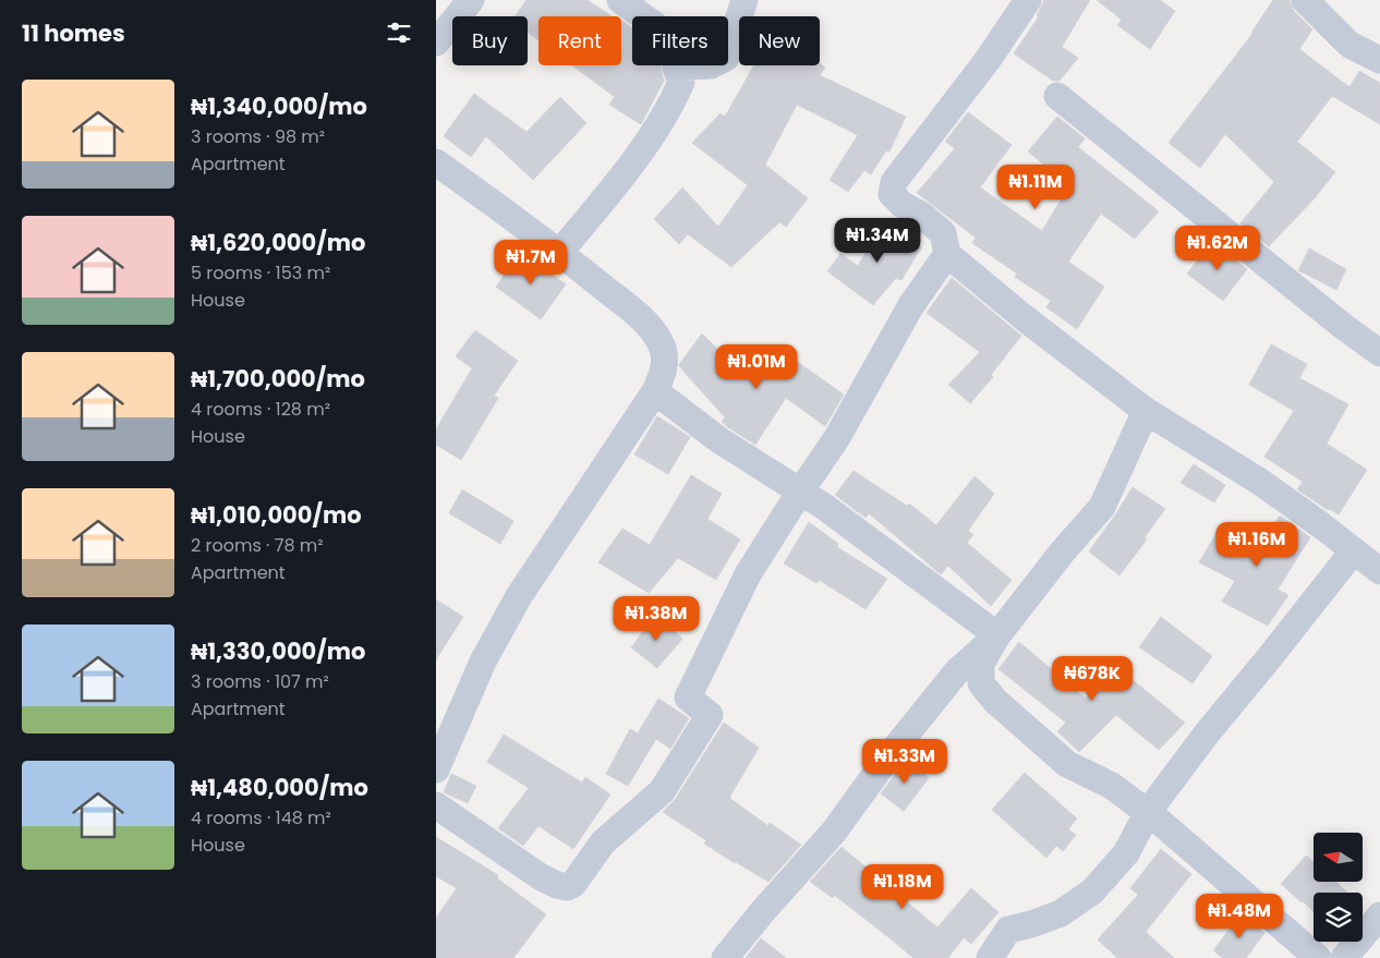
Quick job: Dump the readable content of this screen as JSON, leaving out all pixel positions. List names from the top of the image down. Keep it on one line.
{"north":"left","page":{"heading":"11 homes","chip":["Buy","Rent","Filters","New"],"list":[{"name":"₦1,340,000/mo","note":"3 rooms · 98 m² · Apartment"},{"name":"₦1,620,000/mo","note":"5 rooms · 153 m² · House"},{"name":"₦1,700,000/mo","note":"4 rooms · 128 m² · House"},{"name":"₦1,010,000/mo","note":"2 rooms · 78 m² · Apartment"},{"name":"₦1,330,000/mo","note":"3 rooms · 107 m² · Apartment"},{"name":"₦1,480,000/mo","note":"4 rooms · 148 m² · House"}],"price":["₦1.11M","₦1.34M","₦1.62M","₦1.7M","₦1.01M","₦1.16M","₦1.38M","₦678K","₦1.33M","₦1.18M","₦1.48M"]}}
